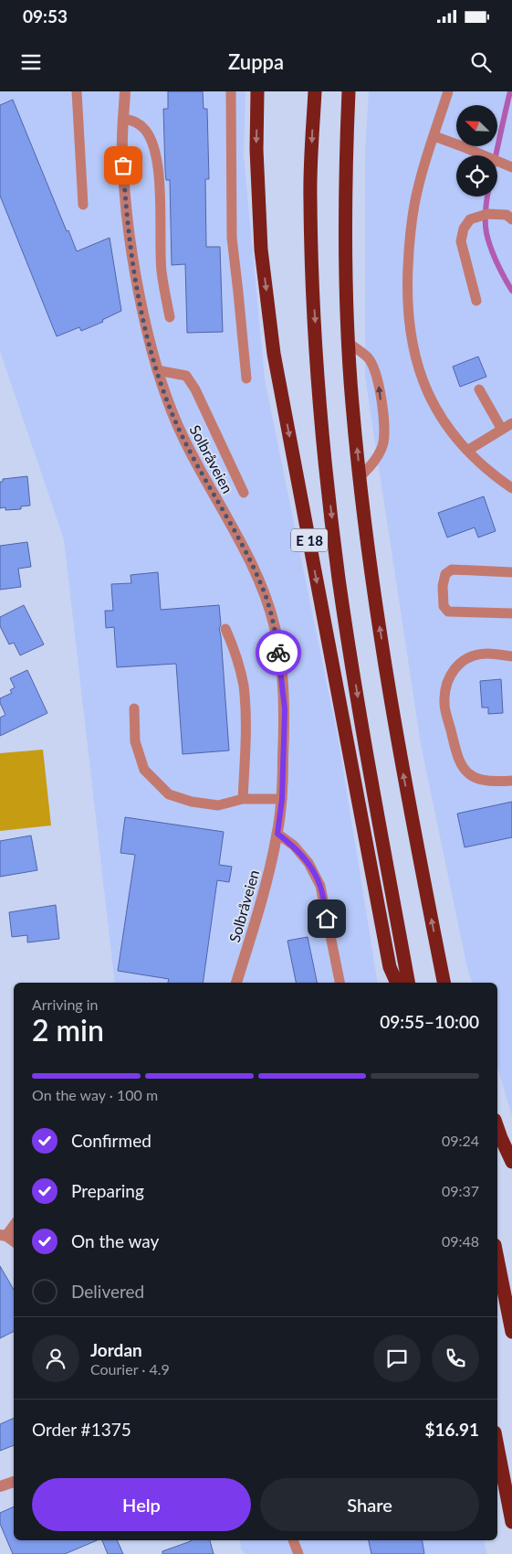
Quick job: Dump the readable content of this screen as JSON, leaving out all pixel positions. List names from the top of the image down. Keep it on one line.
{"streets":{"highway":["E 18"],"street":["Solbråveien"]},"north":"top left","page":{"status":"09:53","header":"Zuppa","heading":["2 min","Arriving in","09:55–10:00"],"panel":["Jordan","Courier · 4.9","Order #1375","$16.91"],"bar":"On the way · 100 m","list":[["Confirmed","09:24"],["Preparing","09:37"],["On the way","09:48"],"Delivered"],"buttons":["Help","Share"]}}
